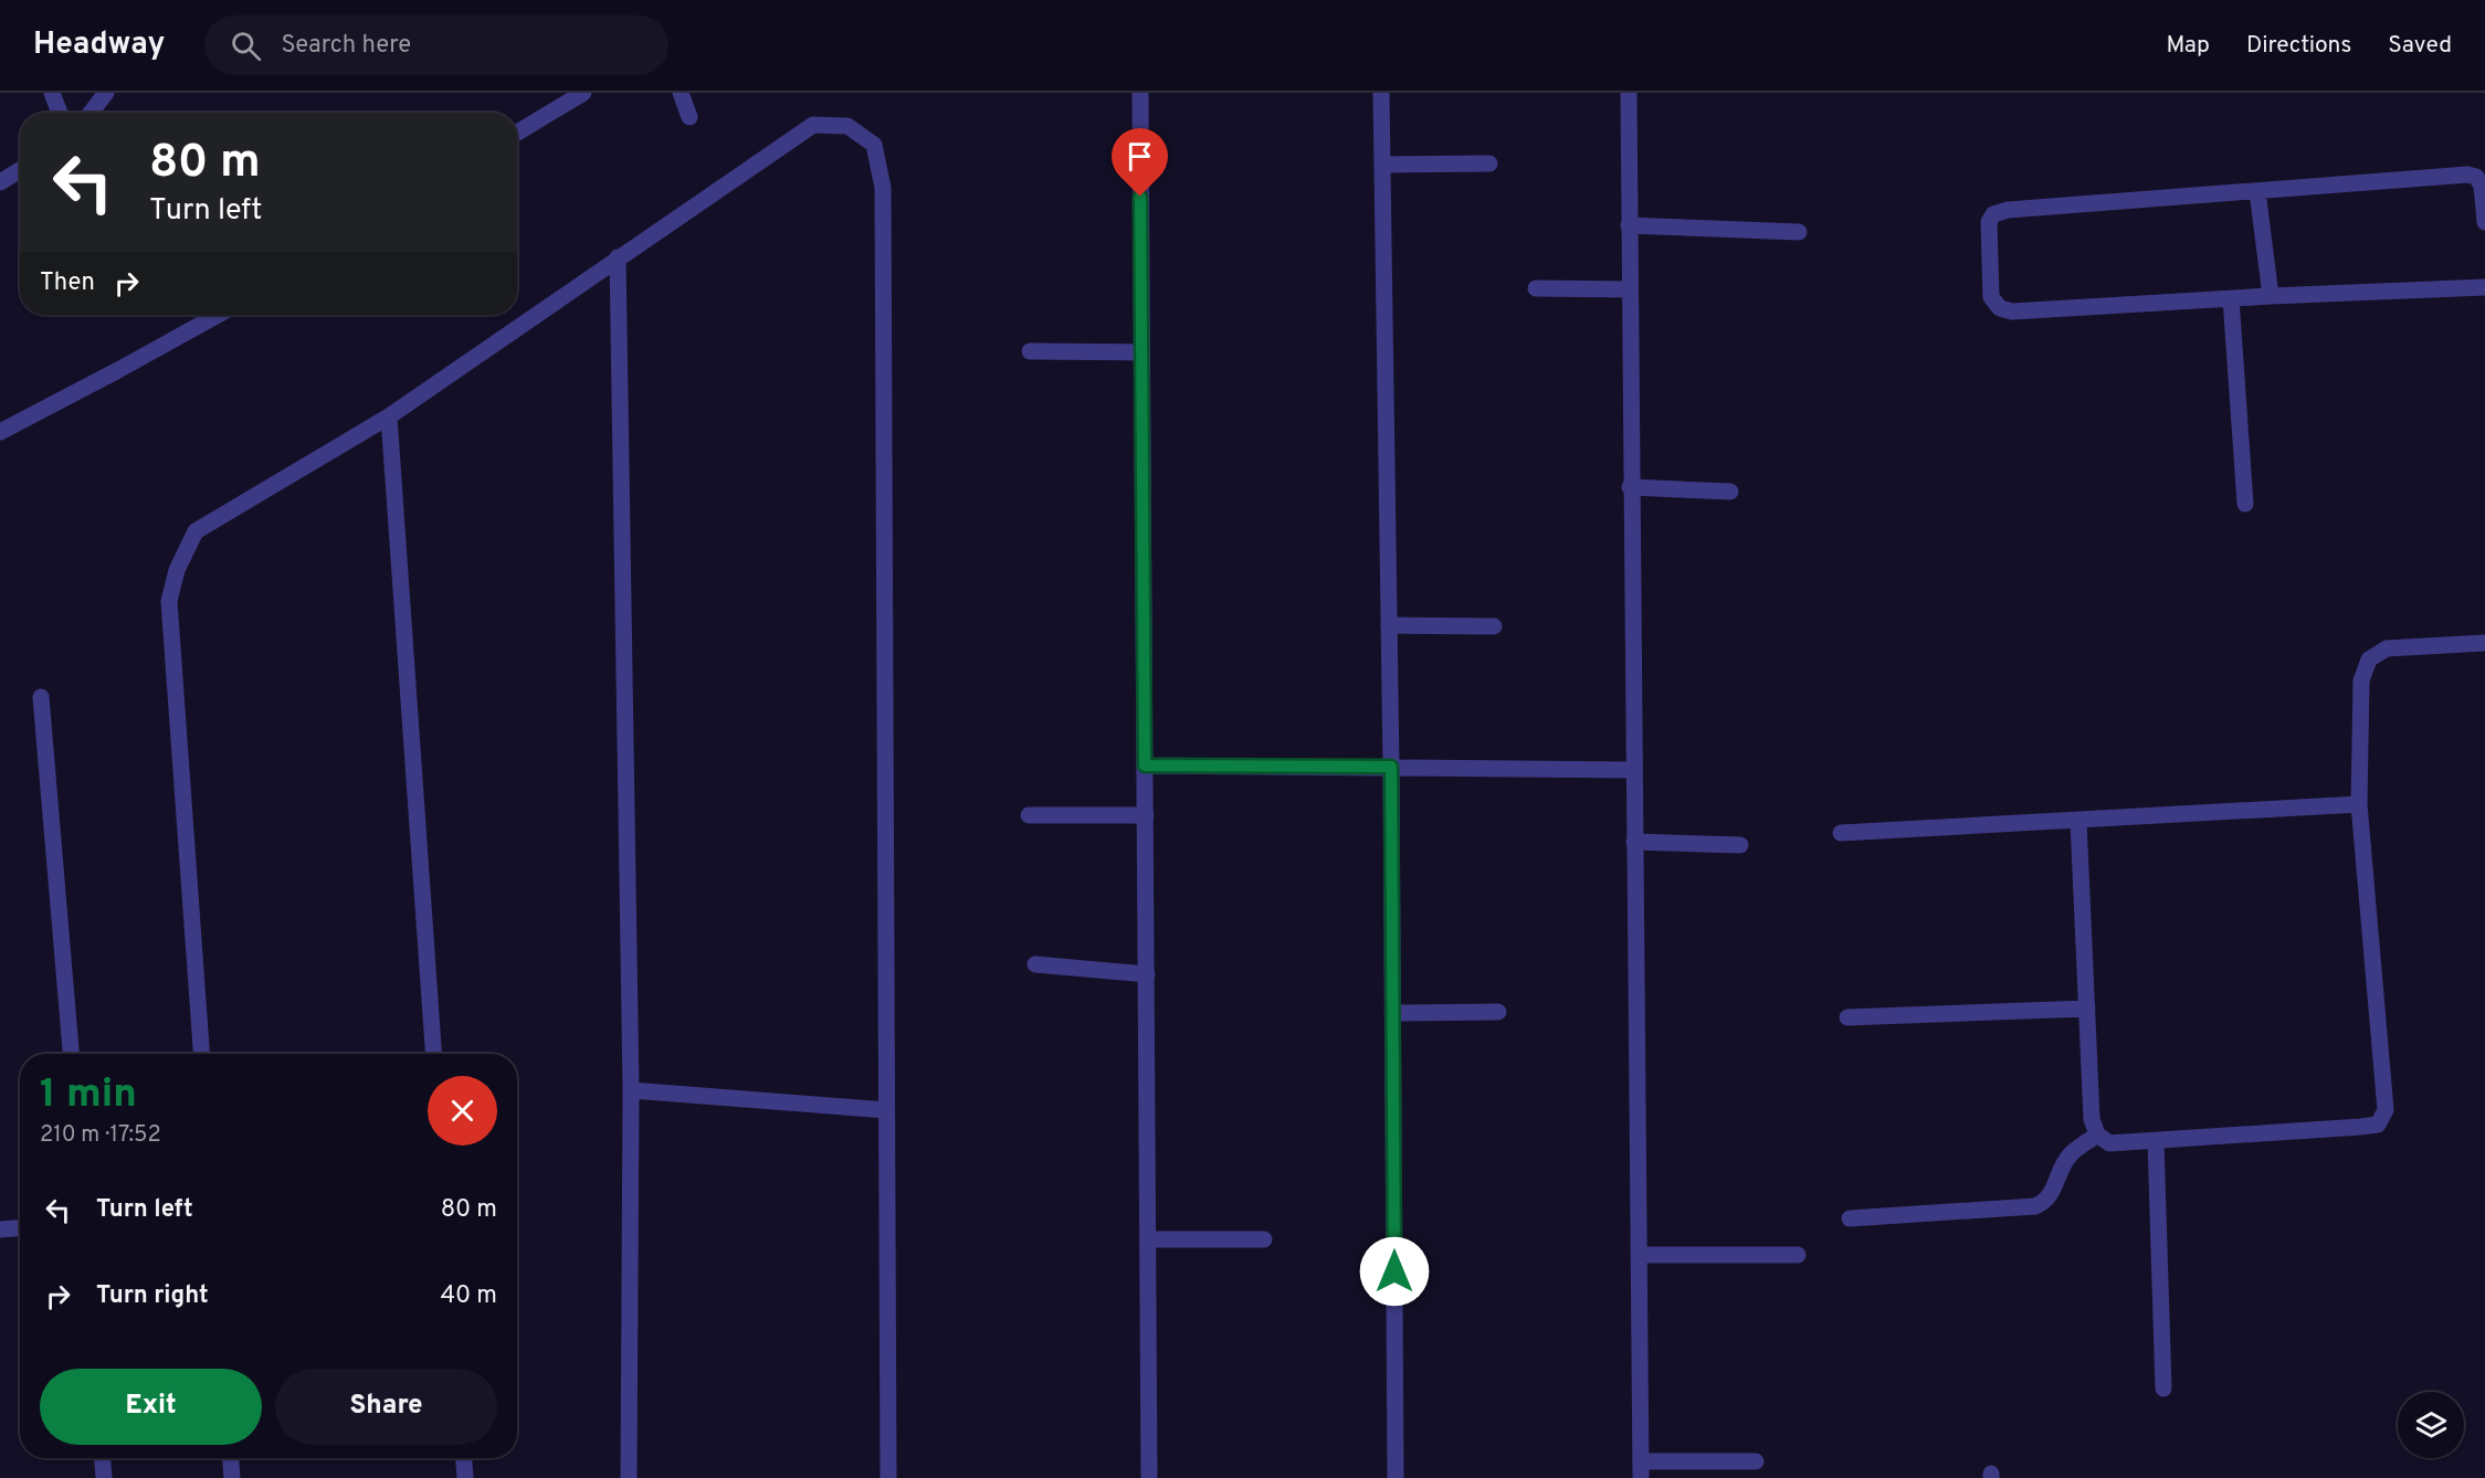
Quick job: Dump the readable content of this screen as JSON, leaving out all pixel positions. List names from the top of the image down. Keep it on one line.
{"page":{"header":"Headway","search":"Search here","nav":["Map","Directions","Saved"],"turn":["80 m","Turn left"],"then":"Then","heading":["1 min","210 m · 17:52"],"list":[{"name":"Turn left","value":"80 m"},{"name":"Turn right","value":"40 m"}],"buttons":["Exit","Share"]}}
